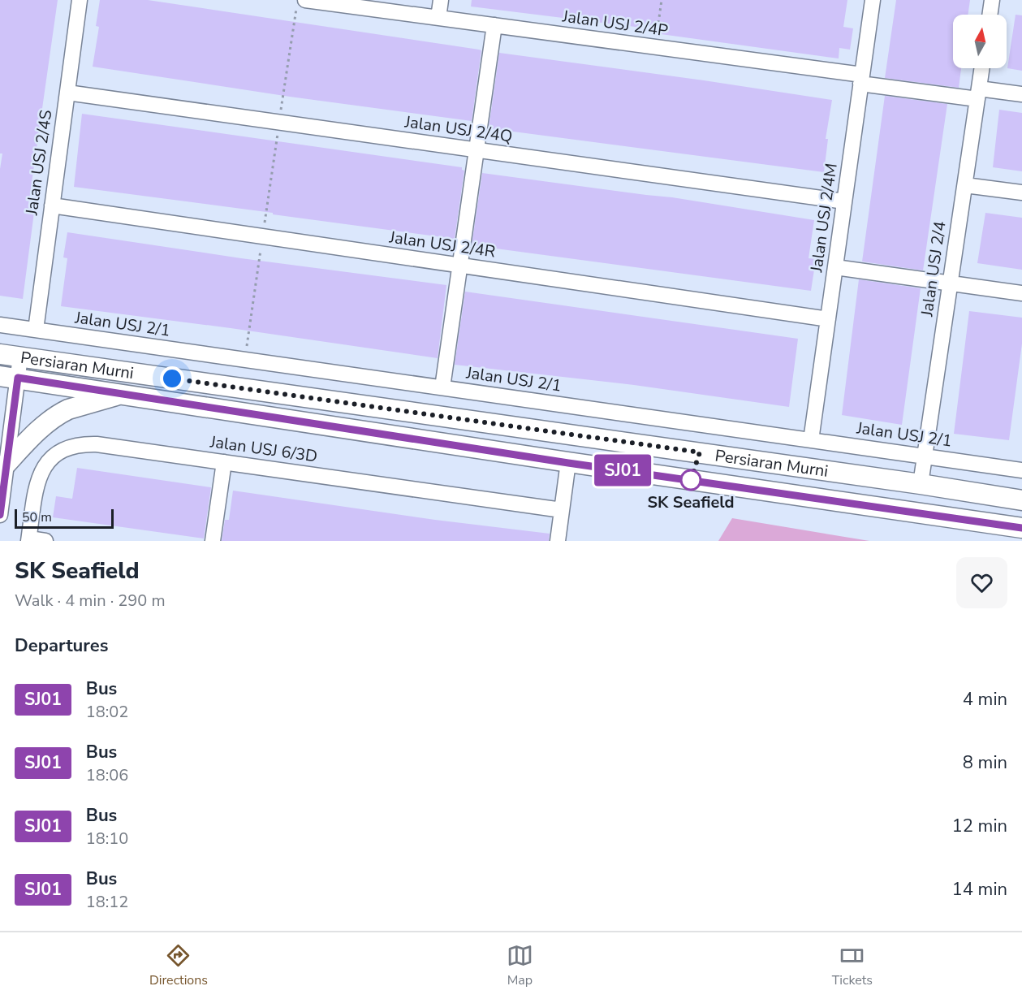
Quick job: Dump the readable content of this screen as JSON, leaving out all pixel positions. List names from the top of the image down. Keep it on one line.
{"streets":{"main road":["Persiaran Murni"],"street":["Jalan USJ 2/4P","Jalan USJ 2/4Q","Jalan USJ 2/4S","Jalan USJ 2/4M","Jalan USJ 2/4R","Jalan USJ 2/4","Jalan USJ 2/1","Jalan USJ 6/3D"]},"crossings":[["Jalan USJ 2/4P","Jalan USJ 2/4M"],["Jalan USJ 2/4P","Jalan USJ 2/4"],["Jalan USJ 2/4Q","Jalan USJ 2/4S"],["Jalan USJ 2/4Q","Jalan USJ 2/4M"],["Jalan USJ 2/4S","Jalan USJ 2/4R"],["Jalan USJ 2/4S","Jalan USJ 2/1"],["Jalan USJ 2/4M","Jalan USJ 2/4R"],["Jalan USJ 2/4M","Jalan USJ 2/1"],["Jalan USJ 2/4","Jalan USJ 2/1"],["Jalan USJ 2/4","Persiaran Murni"]],"places":["SK Seafield"],"lines":["bus line SJ01"],"scale_bar":"50 m","north":"top","page":{"on_map":"SJ01","scale":"50 m","heading":[["SK Seafield","Walk · 4 min · 290 m"],"Departures"],"list":[{"mark":"SJ01","name":"Bus","note":"18:02","value":"4 min"},{"mark":"SJ01","name":"Bus","note":"18:06","value":"8 min"},{"mark":"SJ01","name":"Bus","note":"18:10","value":"12 min"},{"mark":"SJ01","name":"Bus","note":"18:12","value":"14 min"}],"tabs":["Directions","Map","Tickets"]}}
